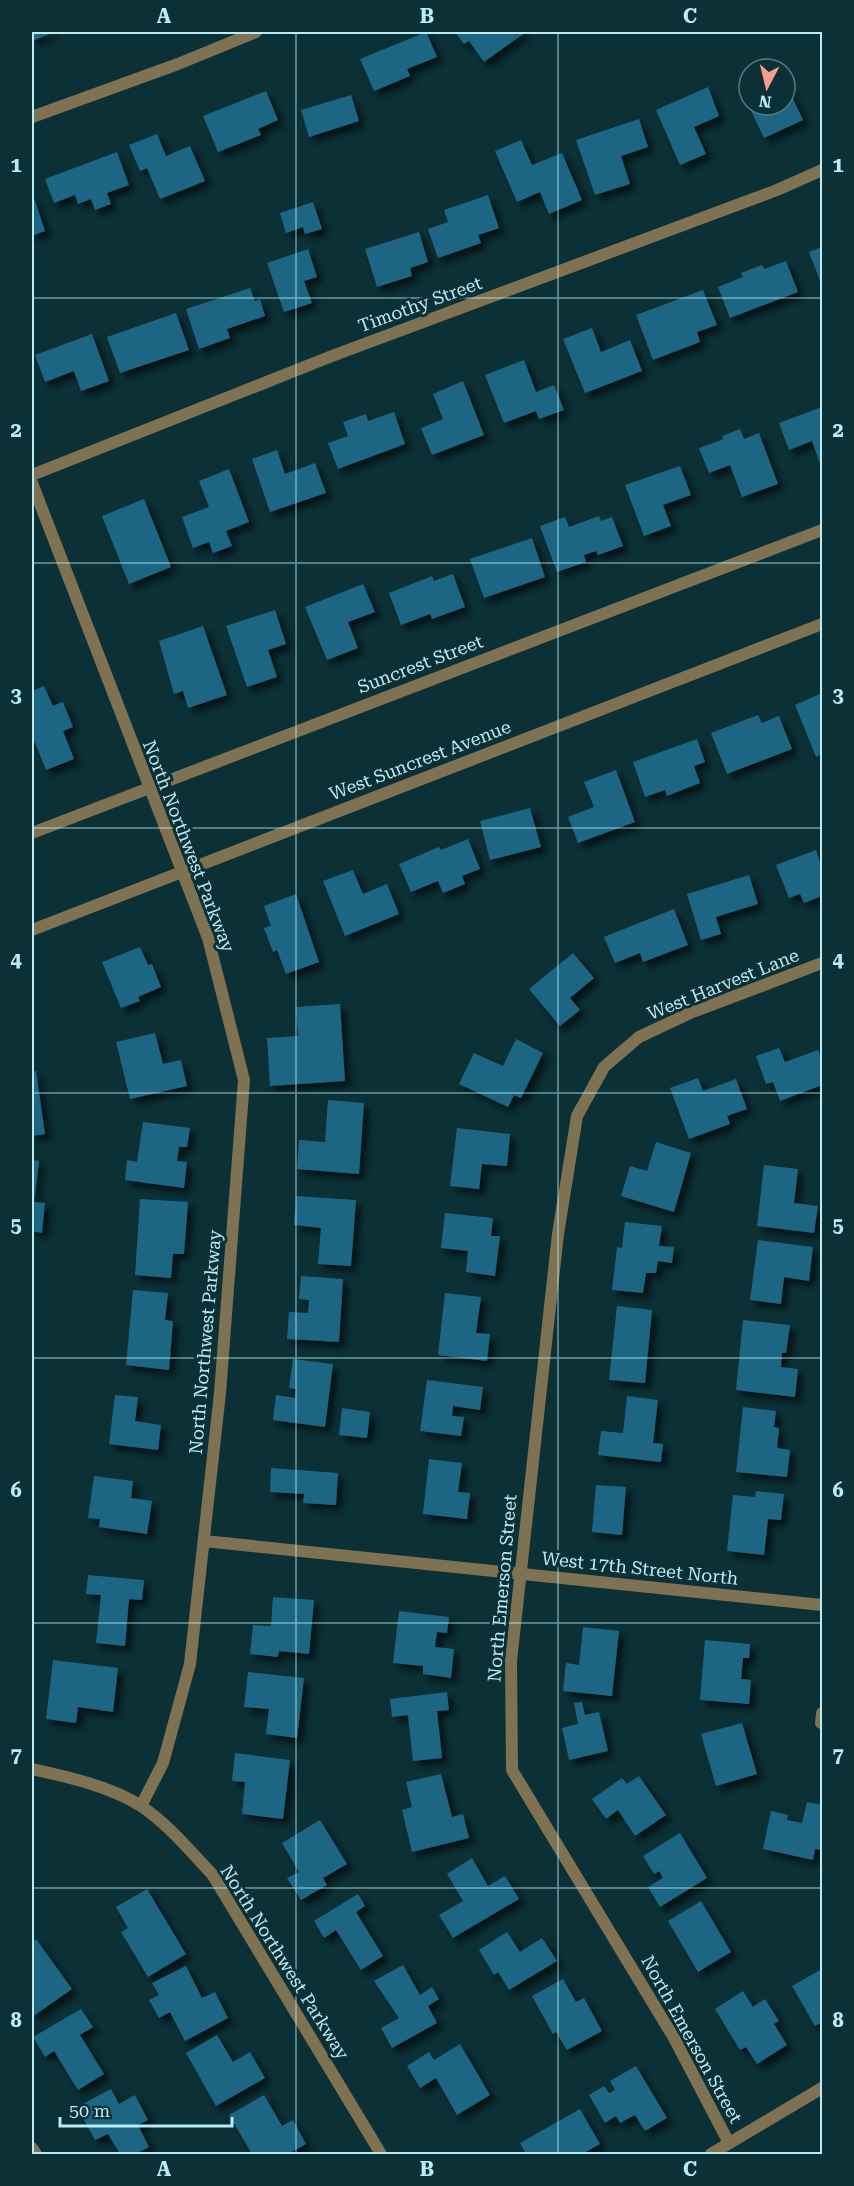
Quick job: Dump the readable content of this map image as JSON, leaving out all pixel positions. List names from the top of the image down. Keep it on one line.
{"streets":{"street":["Timothy Street","Suncrest Street","West Suncrest Avenue","North Northwest Parkway","West Harvest Lane","West 17th Street North","North Emerson Street"]},"crossings":[["Suncrest Street","North Northwest Parkway"],["West Suncrest Avenue","North Northwest Parkway"],["North Northwest Parkway","West 17th Street North"],["West Harvest Lane","North Emerson Street"],["West 17th Street North","North Emerson Street"]],"scale_bar":"50 m","north":"bottom","grid":{"columns":["A","B","C"],"rows":["1","2","3","4","5","6","7","8"]}}
